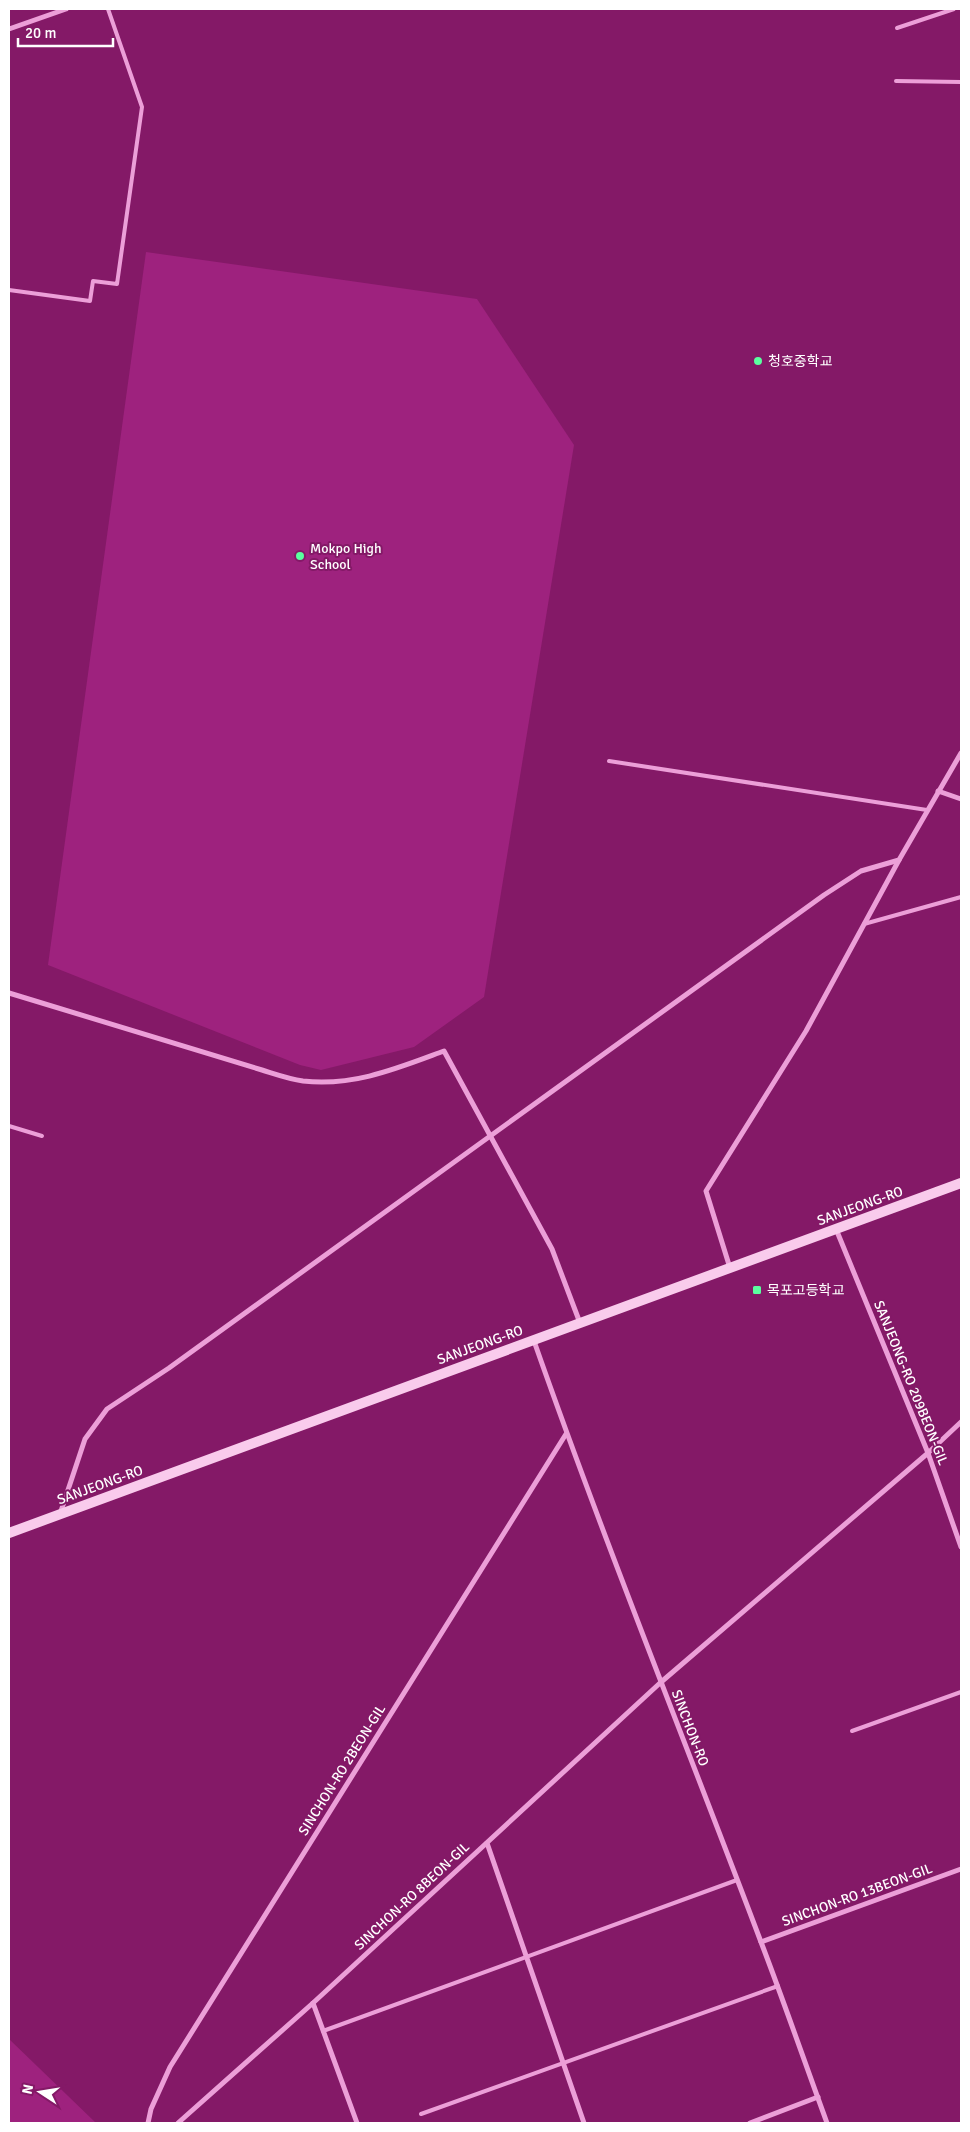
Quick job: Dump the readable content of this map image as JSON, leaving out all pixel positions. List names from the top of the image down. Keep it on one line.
{"streets":{"street":["SANJEONG-RO","SANJEONG-RO 209BEON-GIL","SINCHON-RO","SINCHON-RO 2BEON-GIL","SINCHON-RO 13BEON-GIL","SINCHON-RO 8BEON-GIL"]},"crossings":[["SANJEONG-RO","SANJEONG-RO 209BEON-GIL"],["SANJEONG-RO","SINCHON-RO"],["SANJEONG-RO 209BEON-GIL","SINCHON-RO 8BEON-GIL"],["SINCHON-RO","SINCHON-RO 2BEON-GIL"],["SINCHON-RO","SINCHON-RO 13BEON-GIL"],["SINCHON-RO","SINCHON-RO 8BEON-GIL"]],"places":{"other":["청호중학교","Mokpo High School"],"transit":["목포고등학교"]},"scale_bar":"20 m","north":"left"}
